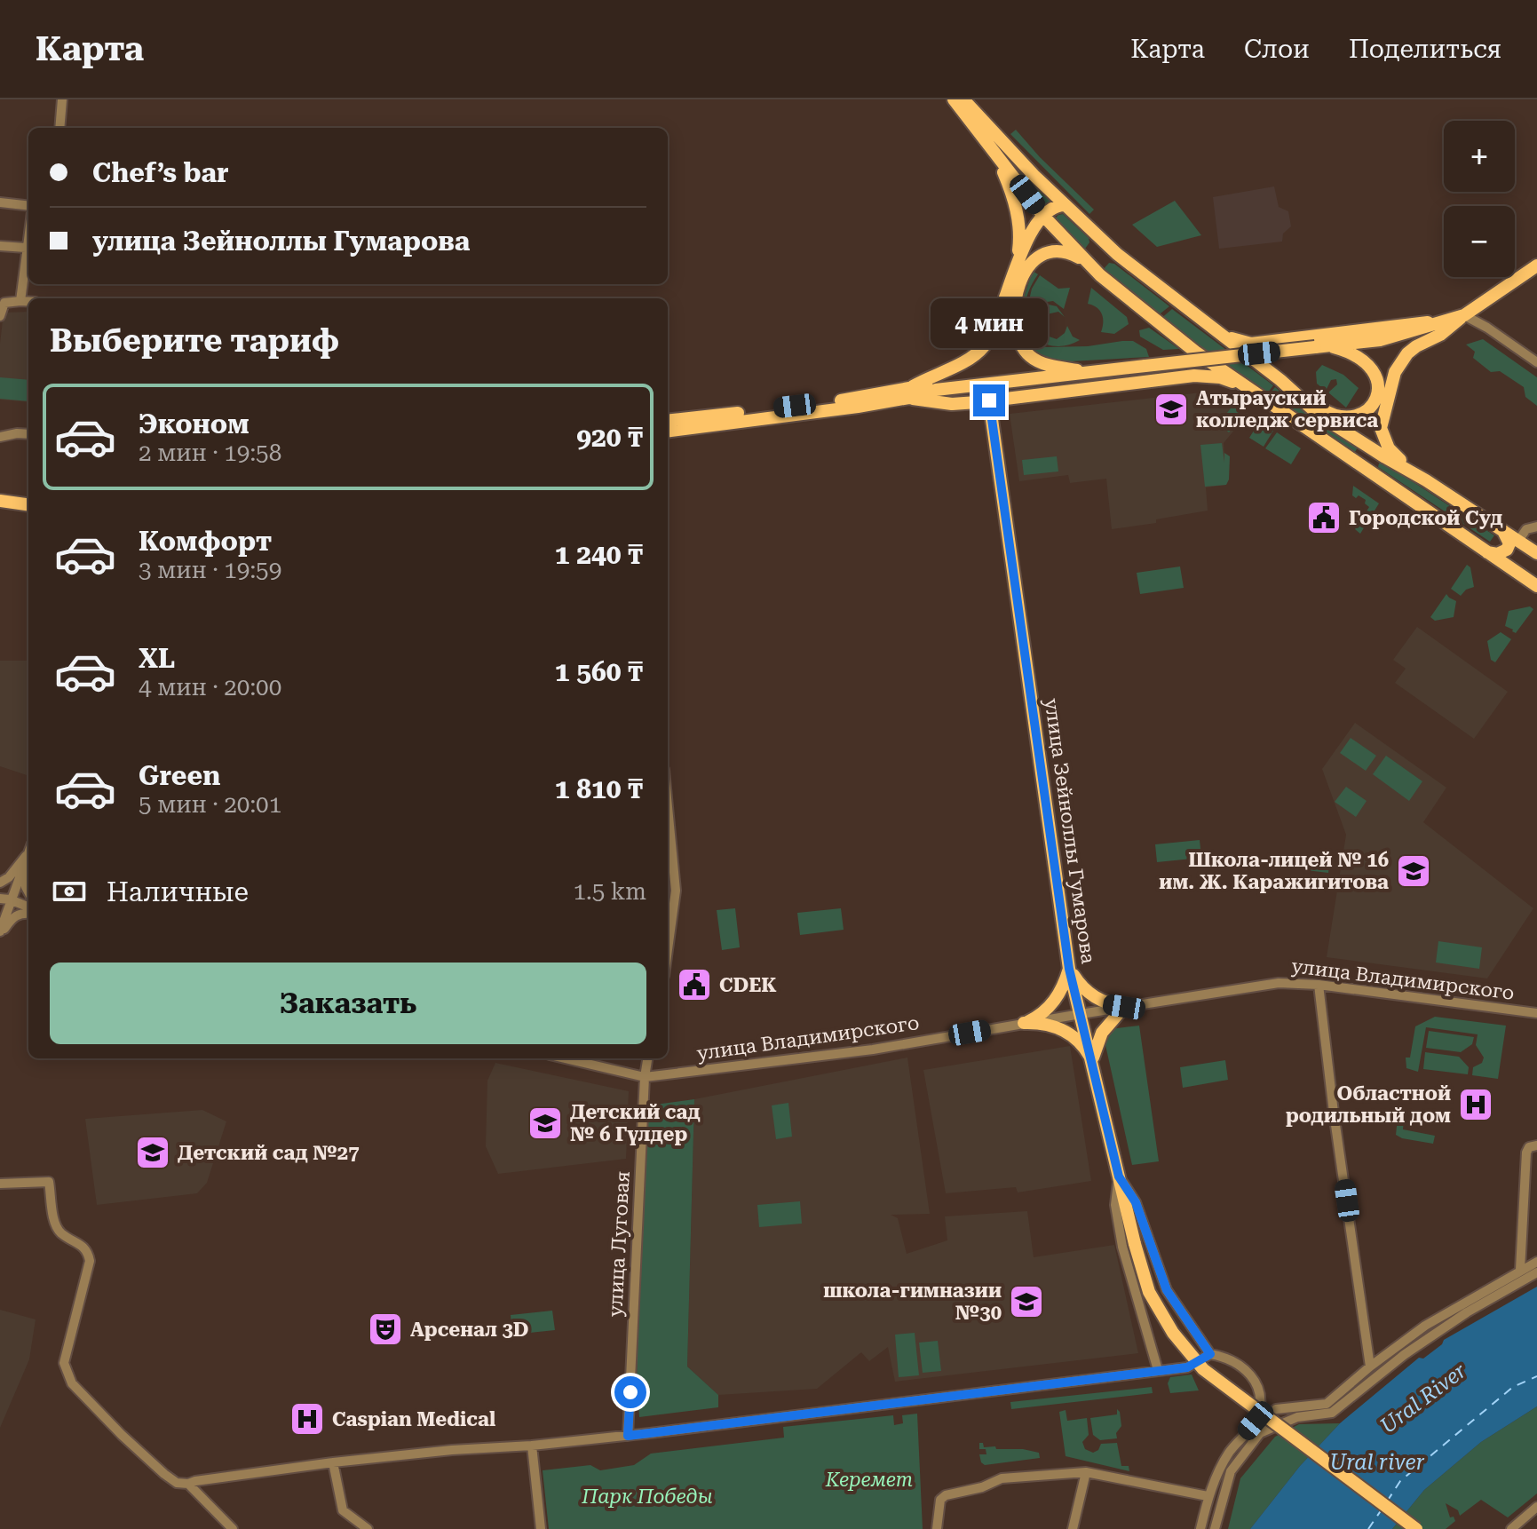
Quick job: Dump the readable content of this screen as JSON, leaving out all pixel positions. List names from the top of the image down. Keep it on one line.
{"streets":{"main road":["улица Зейноллы Гумарова"],"street":["улица Владимирского","улица Луговая"]},"crossings":[["улица Зейноллы Гумарова","улица Владимирского"],["улица Владимирского","улица Луговая"]],"water":["Ural River","Ural river"],"parks":["Керемет","Парк Победы"],"places":{"school or university":["Атырауский колледж сервиса","Школа-лицей № 16 им. Ж. Каражигитова","Детский сад № 6 Гүлдер","Детский сад №27","школа-гимназии №30"],"public building":["Городской Суд","CDEK"],"hospital":["Областной родильный дом","Caspian Medical"],"theatre":["Арсенал 3D"]},"page":{"header":"Карта","nav":["Карта","Слои","Поделиться"],"map_buttons":["+","−"],"banner":["Chef’s bar","улица Зейноллы Гумарова"],"bubble":"4 мин","heading":"Выберите тариф","list":[{"name":"Эконом","note":"2 мин · 19:58","value":"920 ₸"},{"name":"Комфорт","note":"3 мин · 19:59","value":"1 240 ₸"},{"name":"XL","note":"4 мин · 20:00","value":"1 560 ₸"},{"name":"Green","note":"5 мин · 20:01","value":"1 810 ₸"}],"pay":["Наличные","1.5 km"],"buttons":"Заказать"}}
